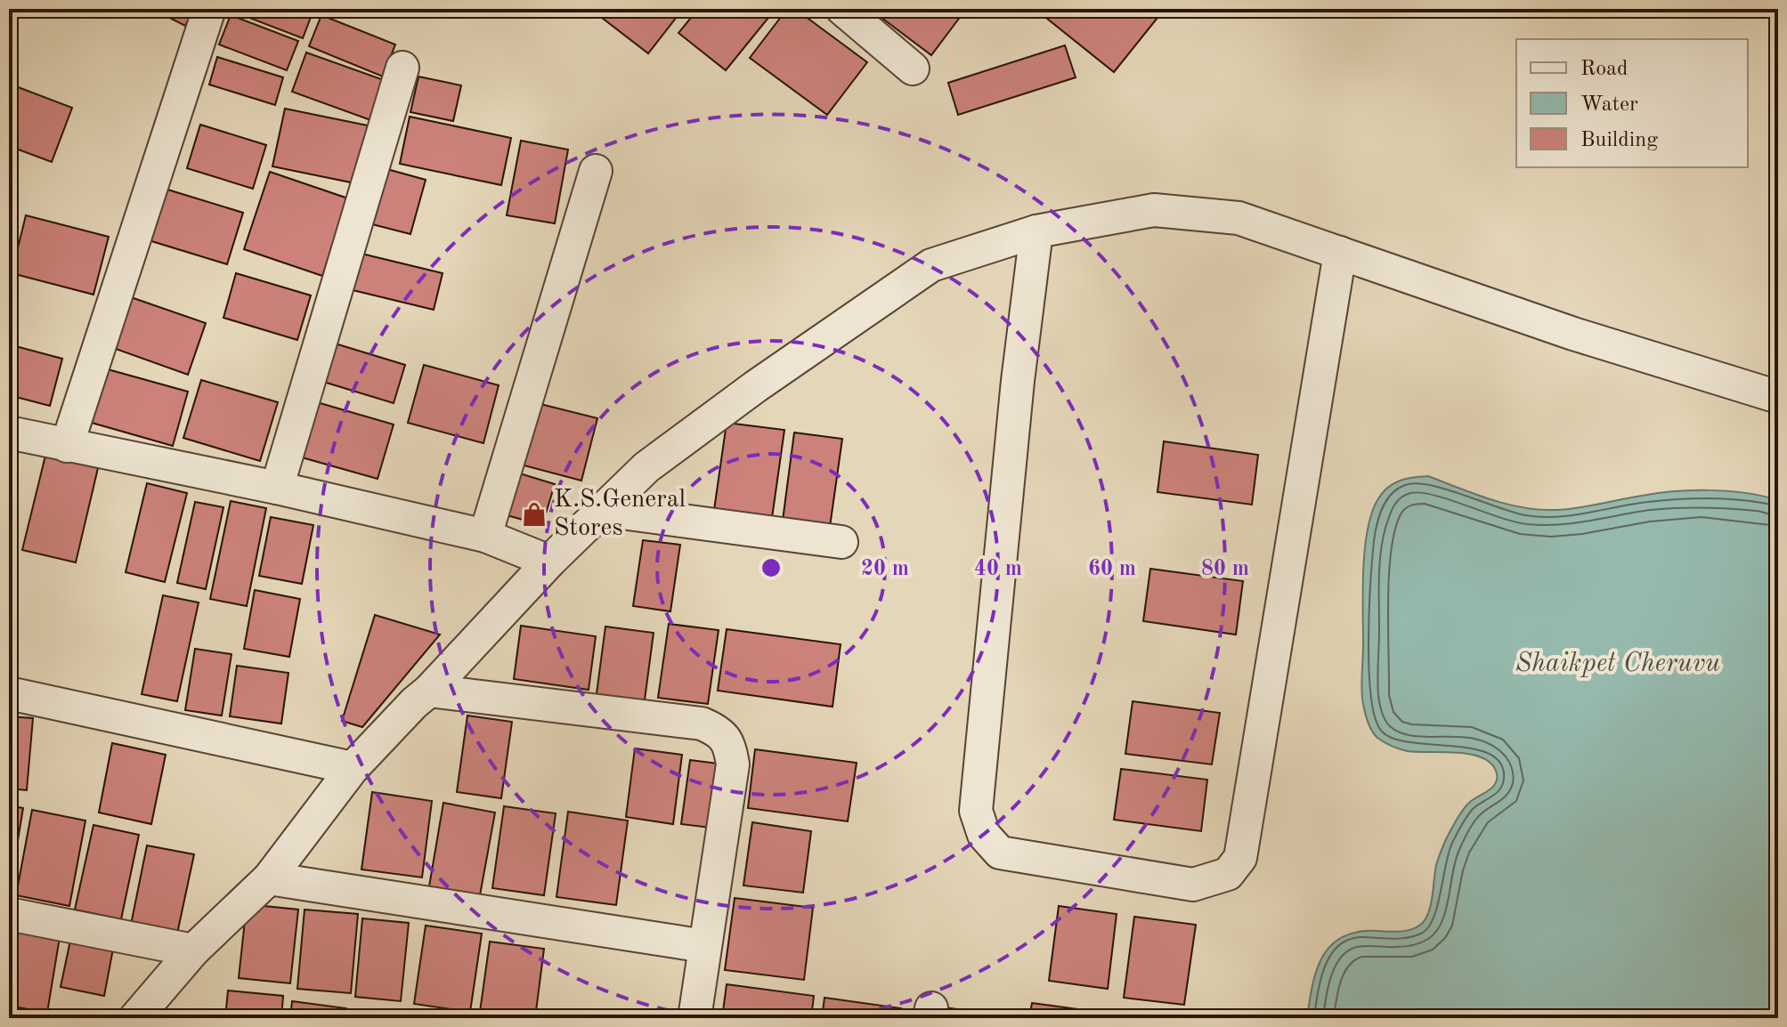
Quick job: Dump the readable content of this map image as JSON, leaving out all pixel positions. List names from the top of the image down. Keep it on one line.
{"water":["Shaikpet Cheruvu"],"places":{"shop":["K.S.General Stores"]},"legend":["Road","Water","Building"],"rings":["20 m","40 m","60 m","80 m"]}
